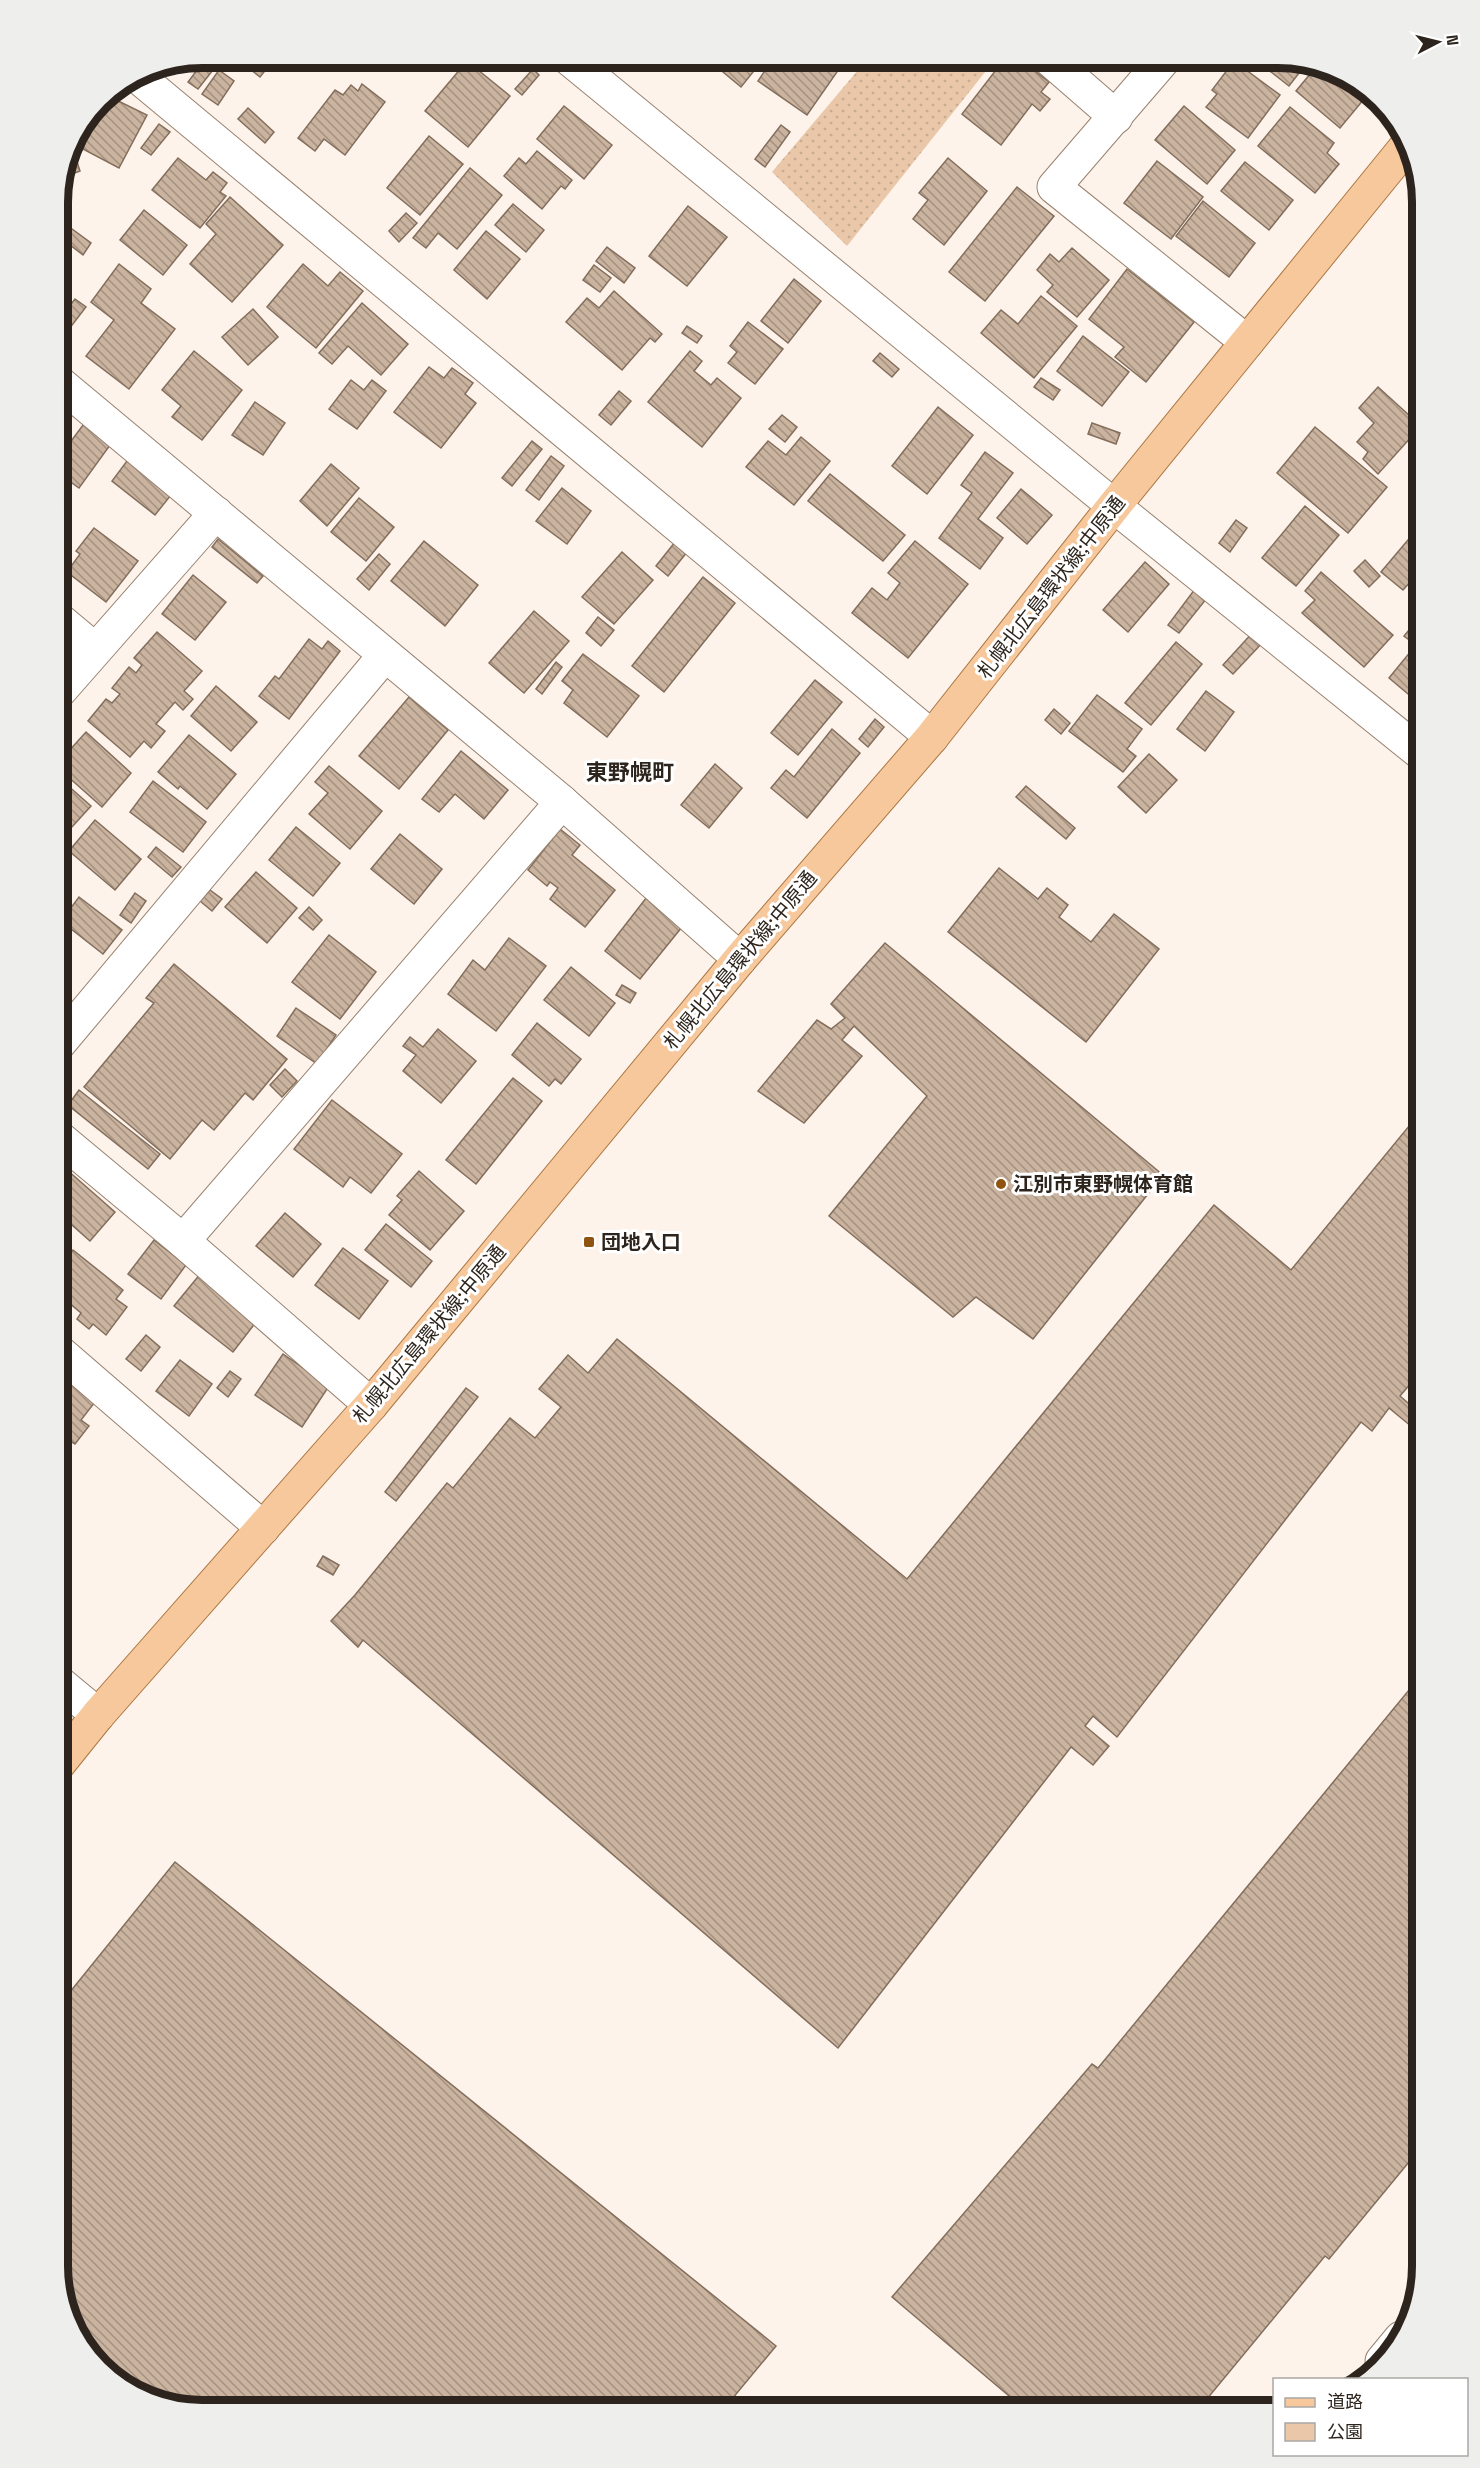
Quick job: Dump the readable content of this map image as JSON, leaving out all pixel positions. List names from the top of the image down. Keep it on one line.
{"streets":{"main road":["札幌北広島環状線;中原通"]},"districts":["東野幌町"],"places":{"other":["江別市東野幌体育館"],"transit":["団地入口"]},"legend":["道路","公園"],"north":"right"}
